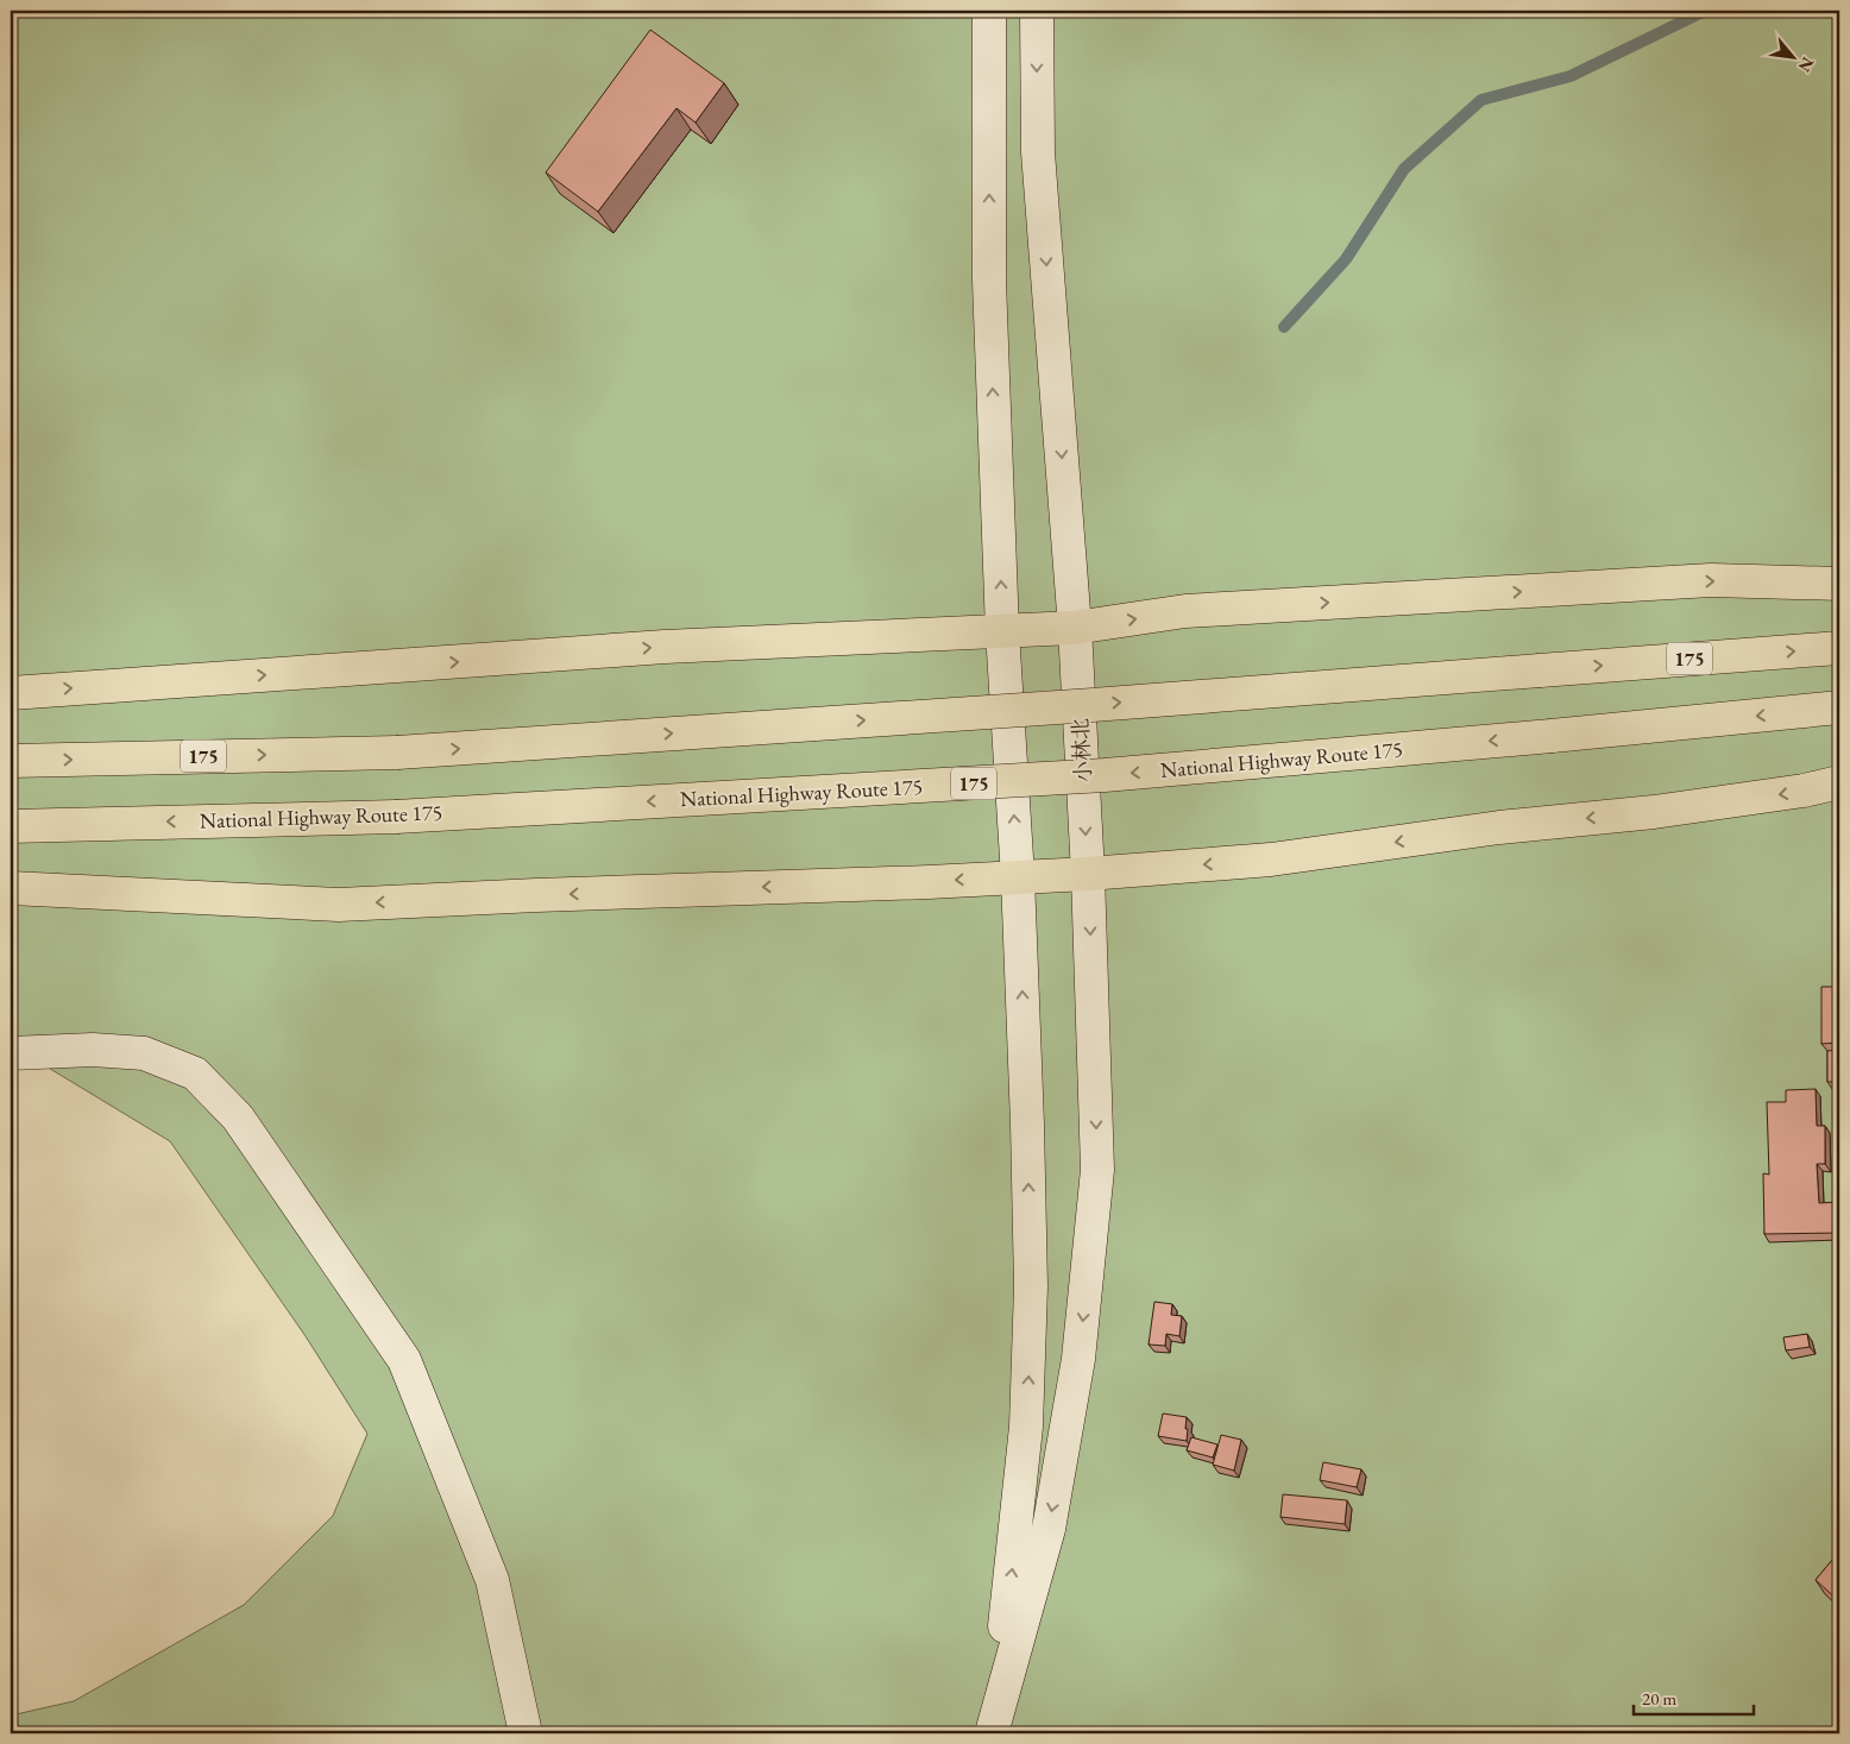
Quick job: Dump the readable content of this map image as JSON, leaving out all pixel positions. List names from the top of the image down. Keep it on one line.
{"streets":{"highway":["175","National Highway Route 175"],"street":["小林北"]},"scale_bar":"20 m","north":"bottom right"}
